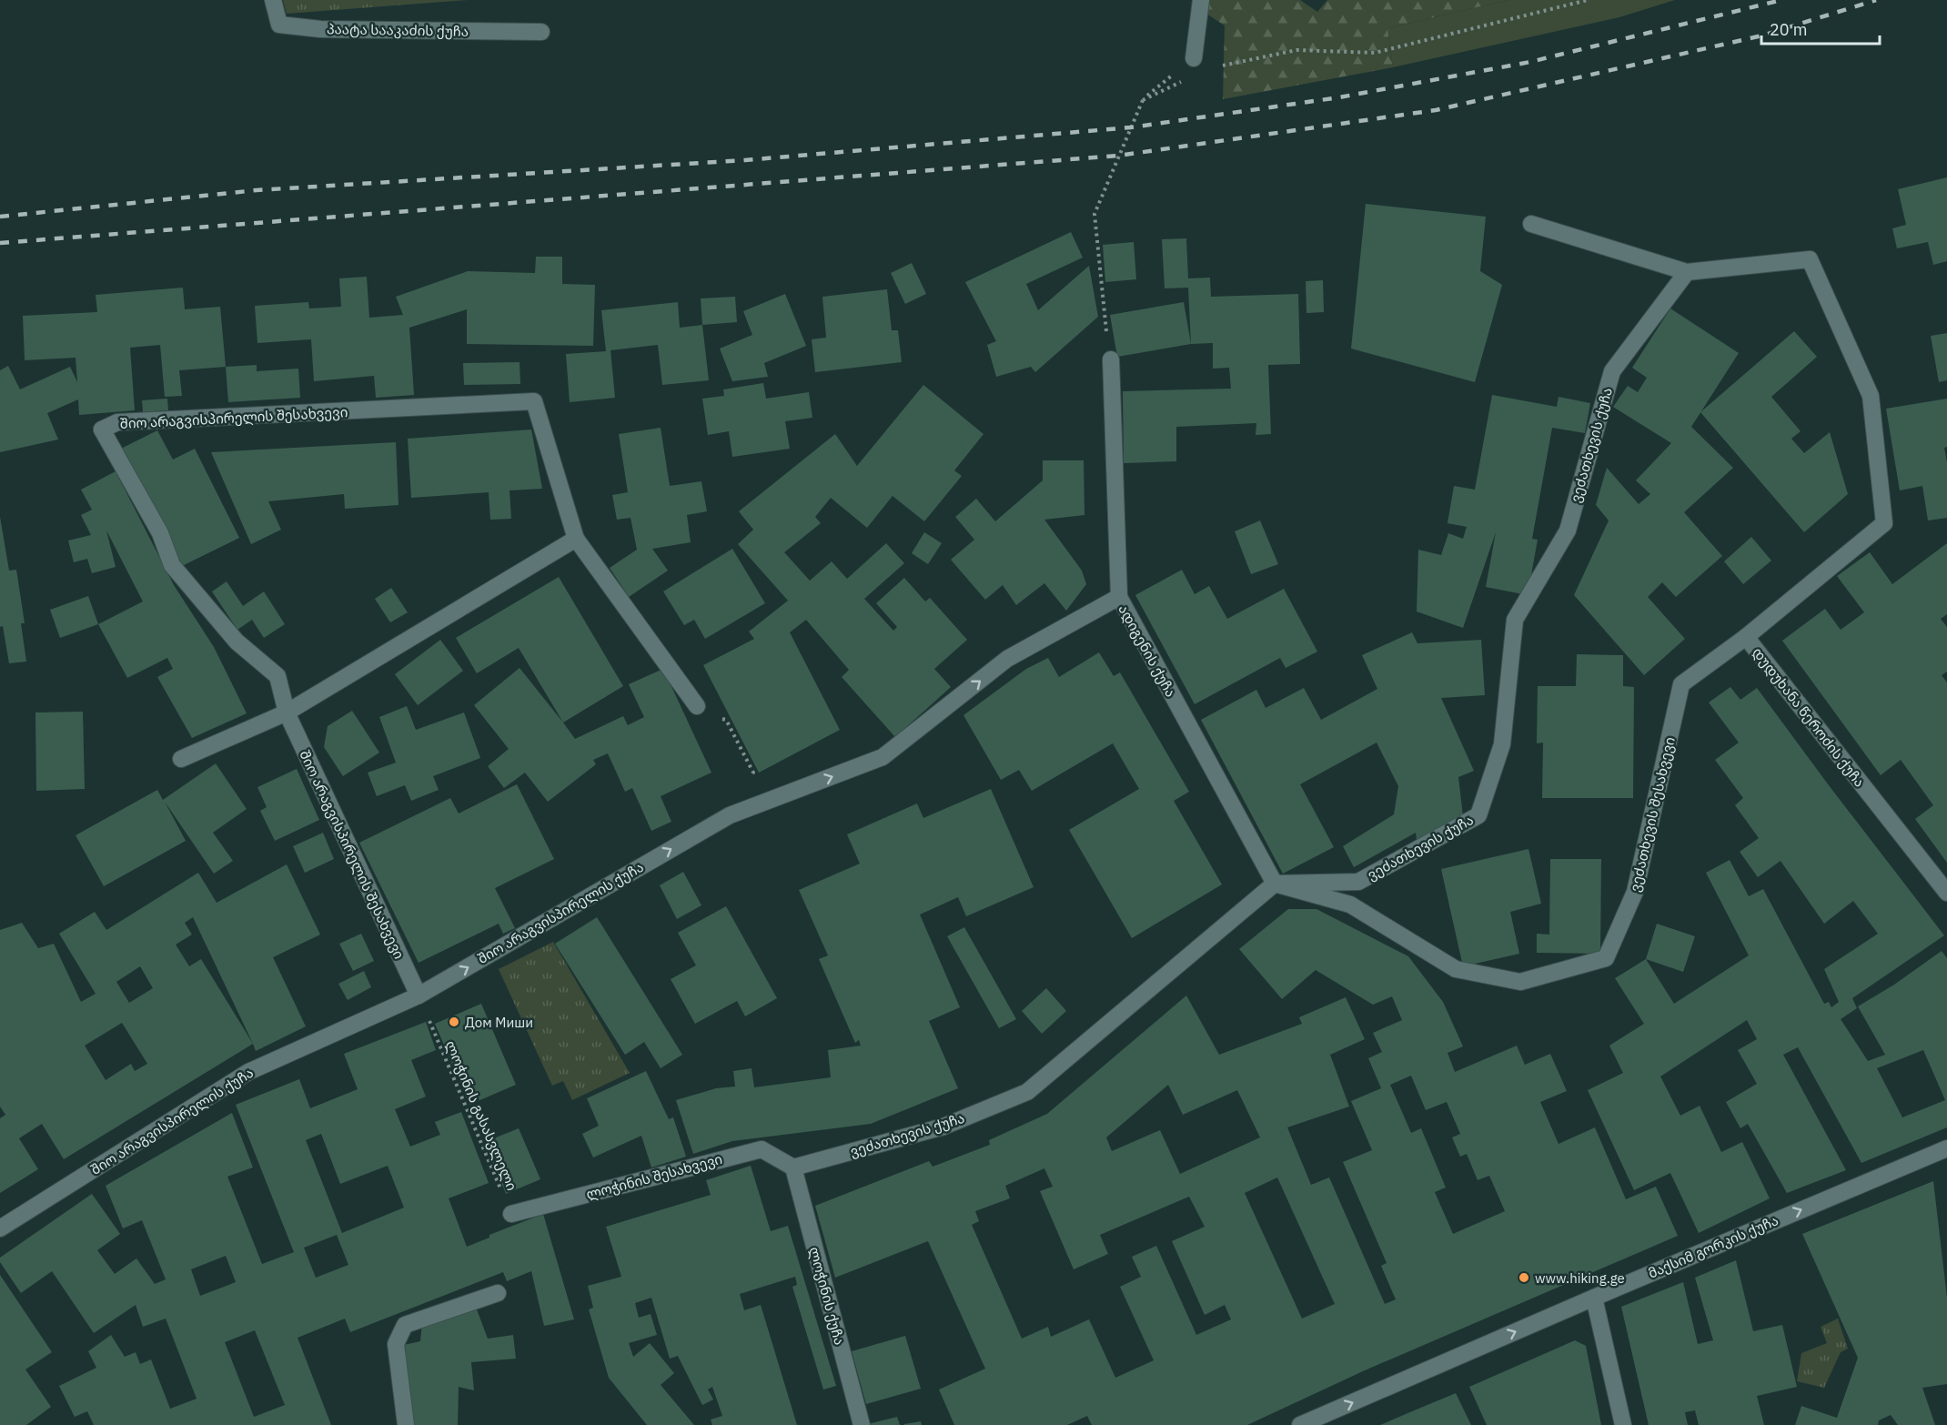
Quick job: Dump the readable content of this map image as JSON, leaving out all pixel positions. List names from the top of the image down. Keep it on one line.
{"streets":{"street":["პაატა სააკაძის ქუჩა","შიო არაგვისპირელის შესახვევი","ვეძათხევის ქუჩა","ადიგენის ქუჩა","დუდუხანა წეროძის ქუჩა","ვეძათხევის შესახვევი","შიო არაგვისპირელის ქუჩა","ლოჭინის შესახვევი","მაქსიმ გორკის ქუჩა","ლოჭინის ქუჩა"],"path":["ლოჭინის გასასვლელი"]},"crossings":[["შიო არაგვისპირელის შესახვევი","შიო არაგვისპირელის ქუჩა"],["შიო არაგვისპირელის შესახვევი","ლოჭინის გასასვლელი"],["ვეძათხევის ქუჩა","ადიგენის ქუჩა"],["ვეძათხევის ქუჩა","დუდუხანა წეროძის ქუჩა"],["ვეძათხევის ქუჩა","ვეძათხევის შესახვევი"],["ვეძათხევის ქუჩა","ლოჭინის შესახვევი"],["ვეძათხევის ქუჩა","ლოჭინის ქუჩა"],["ადიგენის ქუჩა","ვეძათხევის შესახვევი"],["ადიგენის ქუჩა","შიო არაგვისპირელის ქუჩა"],["დუდუხანა წეროძის ქუჩა","ვეძათხევის შესახვევი"],["შიო არაგვისპირელის ქუჩა","ლოჭინის გასასვლელი"],["ლოჭინის გასასვლელი","ლოჭინის შესახვევი"],["ლოჭინის შესახვევი","ლოჭინის ქუჩა"]],"one_way":["შიო არაგვისპირელის ქუჩა","მაქსიმ გორკის ქუჩა"],"places":["Дом Миши","www.hiking.ge"],"scale_bar":"20 m"}
